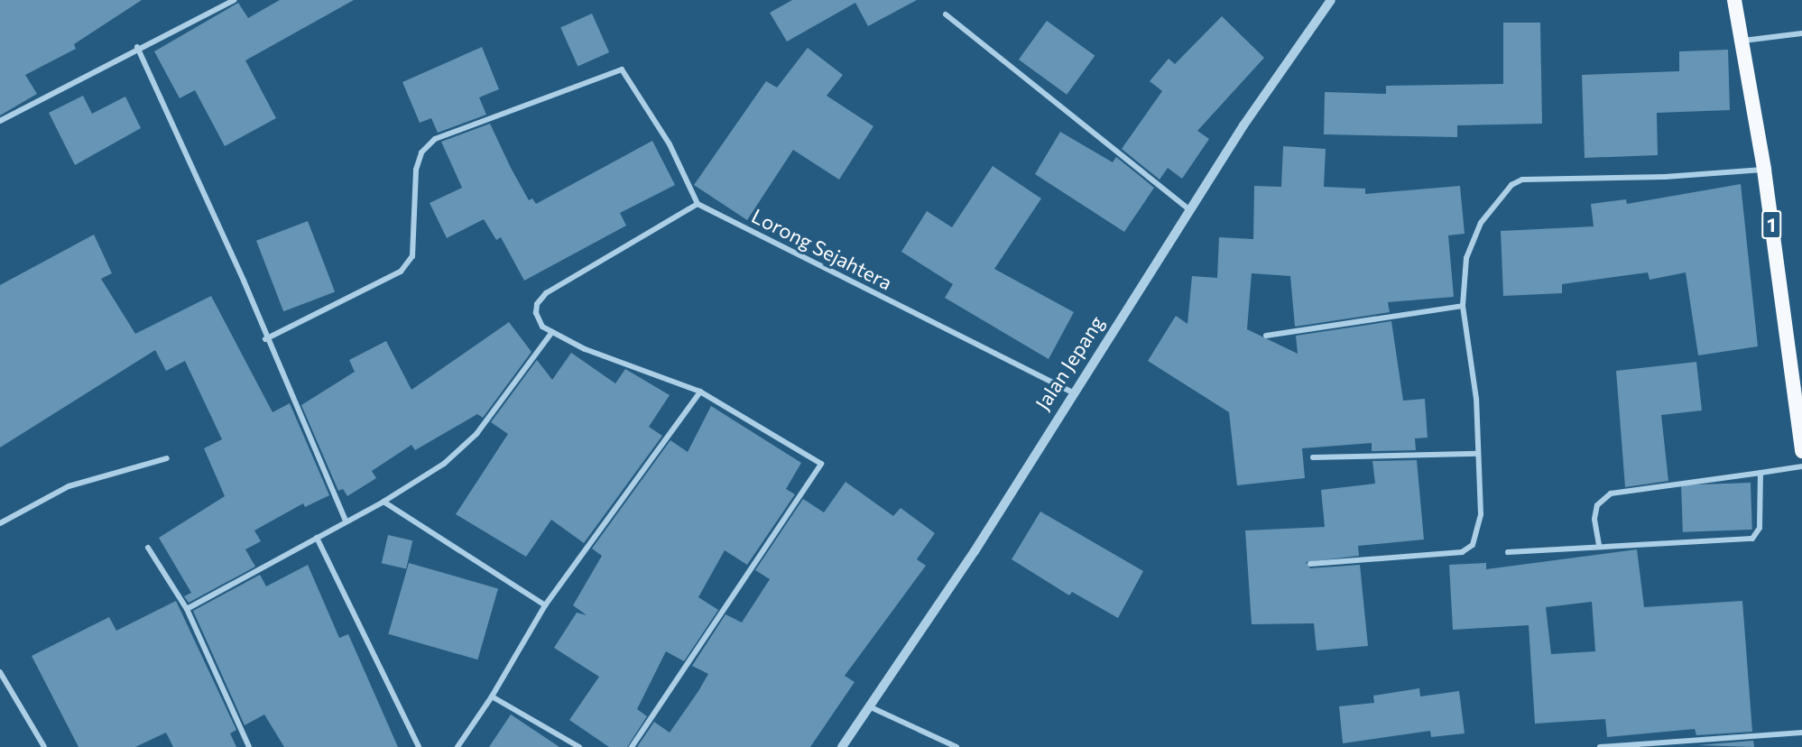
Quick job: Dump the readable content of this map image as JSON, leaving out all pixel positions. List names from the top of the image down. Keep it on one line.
{"streets":{"highway":["1"],"street":["Lorong Sejahtera","Jalan Jepang"]},"crossings":[["Lorong Sejahtera","Jalan Jepang"]]}
